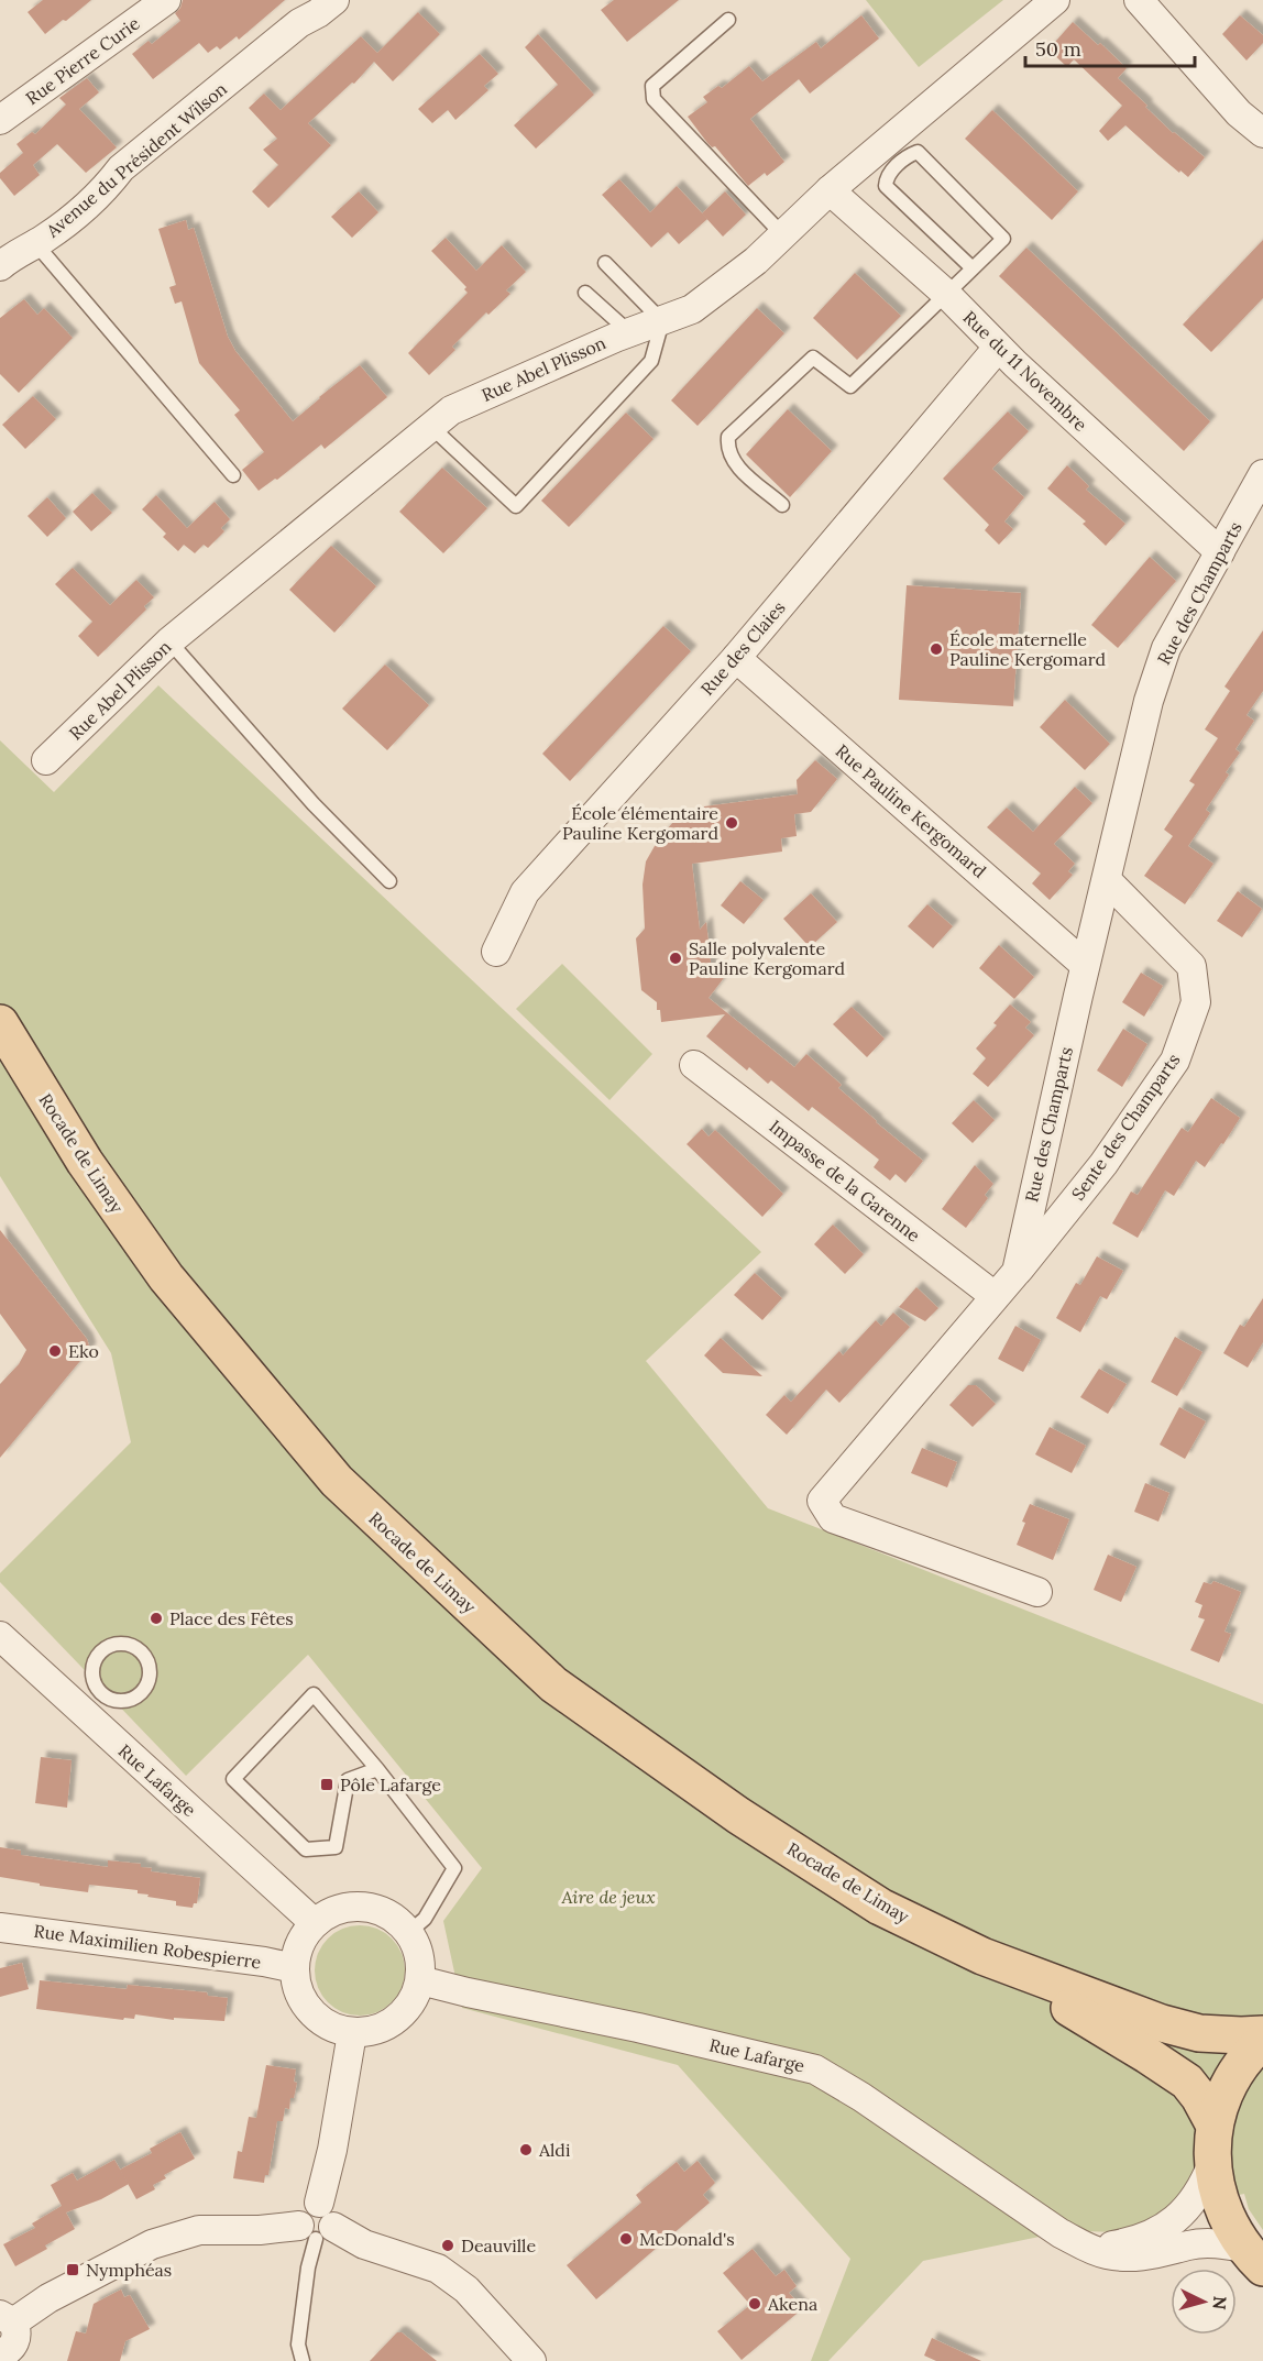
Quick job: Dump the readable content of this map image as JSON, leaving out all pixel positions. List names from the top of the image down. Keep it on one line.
{"streets":{"main road":["Rocade de Limay"],"street":["Rue Pierre Curie","Avenue du Président Wilson","Rue Abel Plisson","Rue du 11 Novembre","Rue des Champarts","Rue des Claies","Rue Pauline Kergomard","Sente des Champarts","Impasse de la Garenne","Rue Lafarge","Rue Maximilien Robespierre"]},"crossings":[["Rue Abel Plisson","Rue du 11 Novembre"],["Rue du 11 Novembre","Rue des Champarts"],["Rue du 11 Novembre","Rue des Claies"],["Rue des Champarts","Rue Pauline Kergomard"],["Rue des Champarts","Sente des Champarts"],["Rue des Claies","Rue Pauline Kergomard"],["Rue Lafarge","Rue Maximilien Robespierre"]],"parks":["Aire de jeux"],"places":{"other":["École maternelle Pauline Kergomard","École élémentaire Pauline Kergomard","Salle polyvalente Pauline Kergomard","Eko","Place des Fêtes","Aldi","McDonald's","Deauville","Akena"],"transit":["Pôle Lafarge","Nymphéas"]},"scale_bar":"50 m","north":"right"}
